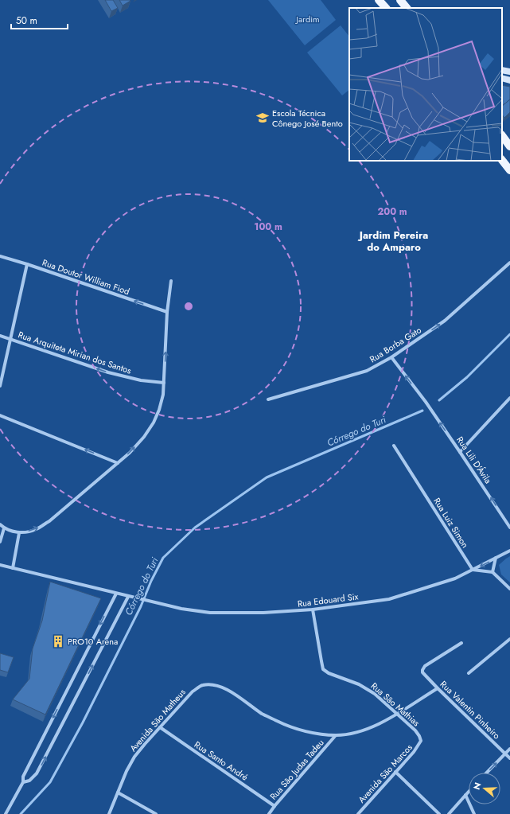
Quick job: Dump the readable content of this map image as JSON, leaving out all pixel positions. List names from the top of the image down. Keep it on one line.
{"streets":{"street":["Rua Doutor William Fiod","Rua Borba Gato","Rua Arquiteta Mirian dos Santos","Rua Lili D'Ávila","Rua Luiz Simon","Rua Edouard Six","Rua São Mathias","Rua Valentin Pinheiro","Avenida São Matheus","Rua Santo André","Rua São Judas Tadeu","Avenida São Marcos"]},"crossings":[["Rua Borba Gato","Rua Lili D'Ávila"],["Rua Luiz Simon","Rua Edouard Six"],["Rua Edouard Six","Rua São Mathias"],["Rua São Mathias","Avenida São Matheus"],["Rua São Mathias","Avenida São Marcos"],["Rua Valentin Pinheiro","Avenida São Matheus"],["Avenida São Matheus","Rua Santo André"],["Avenida São Matheus","Rua São Judas Tadeu"],["Rua Santo André","Rua São Judas Tadeu"]],"one_way":["Rua Doutor William Fiod","Rua Borba Gato","Rua Arquiteta Mirian dos Santos","Rua Lili D'Ávila"],"districts":["Jardim Pereira do Amparo"],"water":["Córrego do Turi"],"parks":["Jardim"],"places":{"school or university":["Escola Técnica Cônego José Bento"],"building":["PRO10 Arena"]},"scale_bar":"50 m","north":"left","rings":["200 m","100 m"]}
